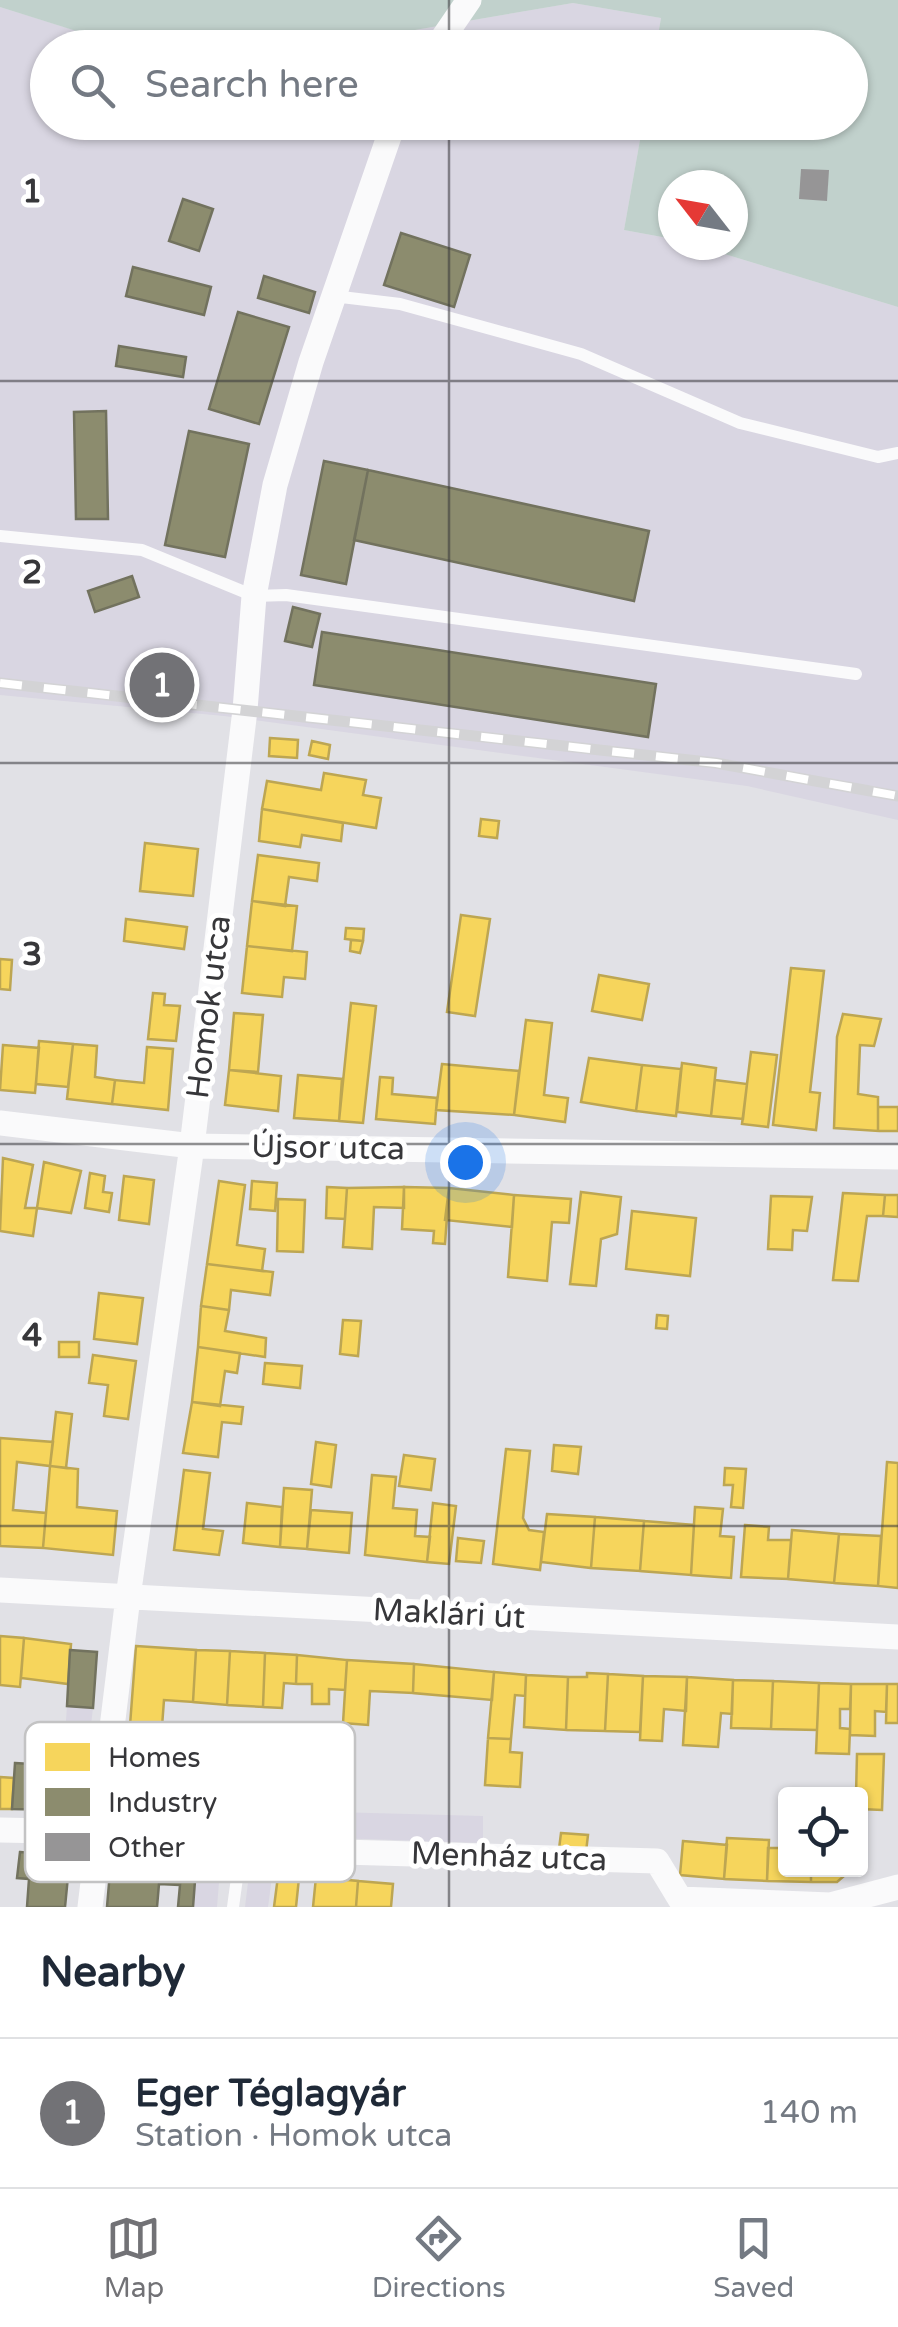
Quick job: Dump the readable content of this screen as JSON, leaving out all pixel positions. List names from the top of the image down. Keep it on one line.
{"streets":{"street":["Homok utca","Újsor utca","Maklári út","Menház utca"]},"crossings":[["Homok utca","Újsor utca"],["Homok utca","Maklári út"]],"legend":["Homes","Industry","Other"],"north":"top left","page":{"search":"Search here","pins":"1","heading":"Nearby","list":[{"mark":"1","name":"Eger Téglagyár","note":"Station · Homok utca","value":"140 m"}],"nav":["Map","Directions","Saved"]},"grid":{"rows":["1","2","3","4"]}}
